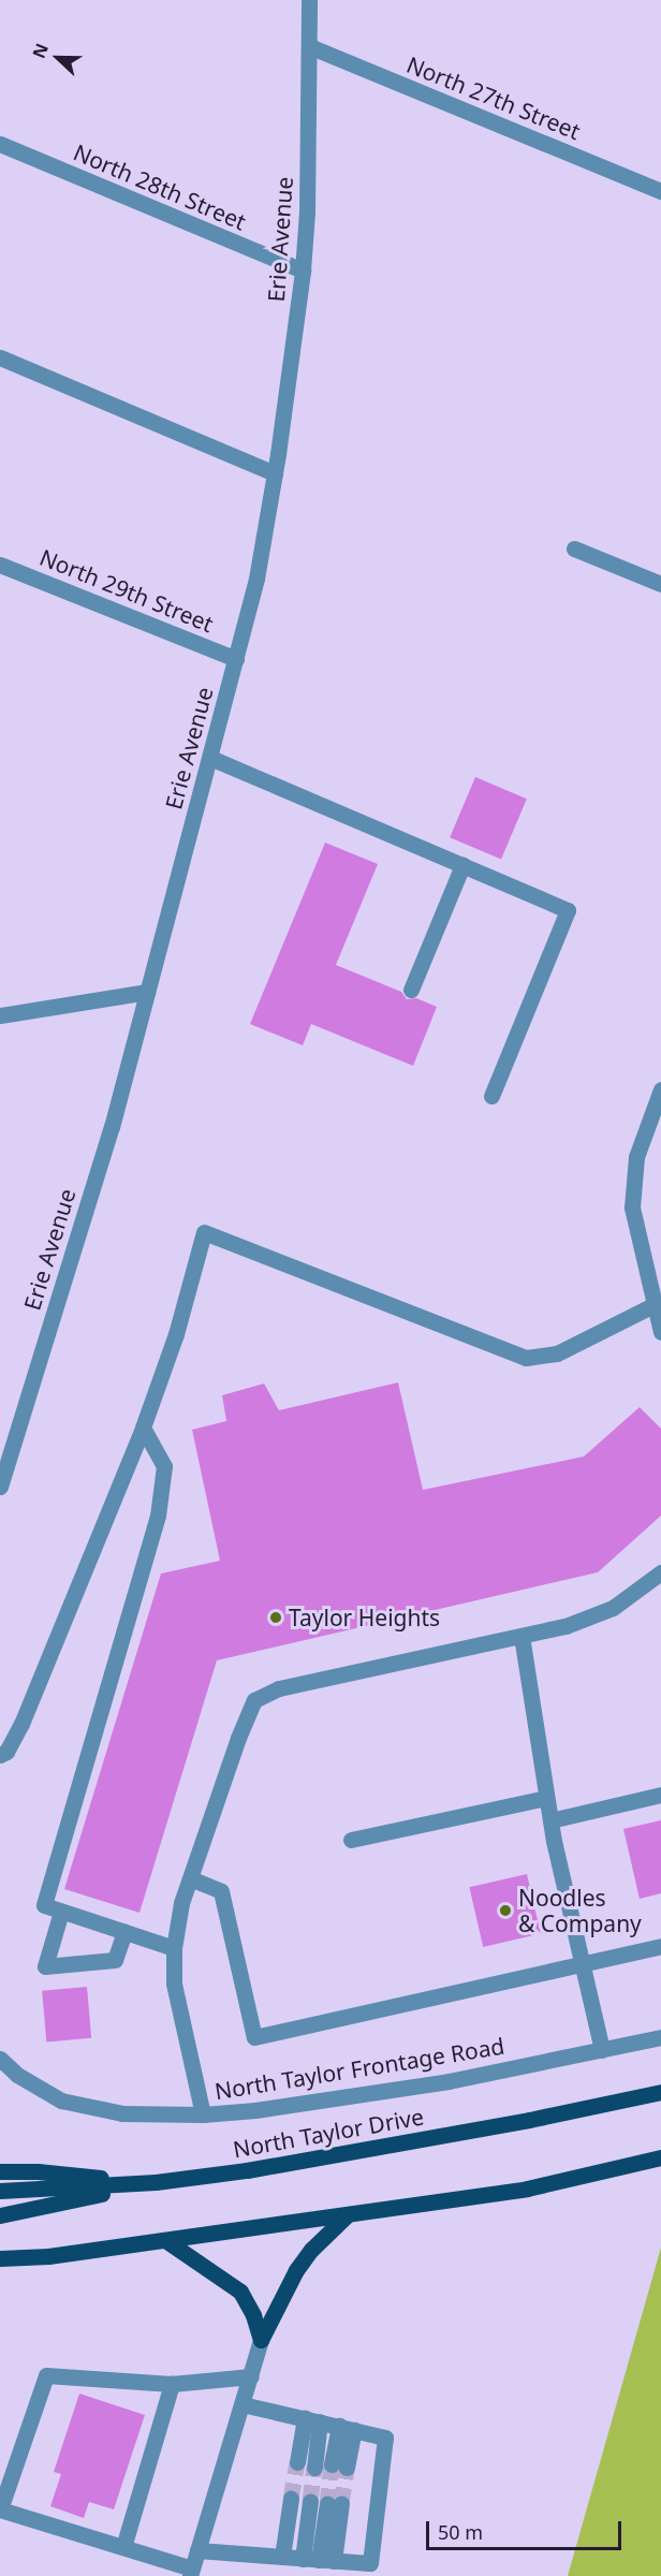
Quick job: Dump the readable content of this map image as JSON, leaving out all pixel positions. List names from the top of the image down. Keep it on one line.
{"streets":{"main road":["North Taylor Drive"],"street":["North 27th Street","North 28th Street","Erie Avenue","North 29th Street","North Taylor Frontage Road"]},"crossings":[["North 27th Street","Erie Avenue"],["North 28th Street","Erie Avenue"],["Erie Avenue","North 29th Street"]],"places":["Taylor Heights","Noodles & Company"],"scale_bar":"50 m","north":"left"}
